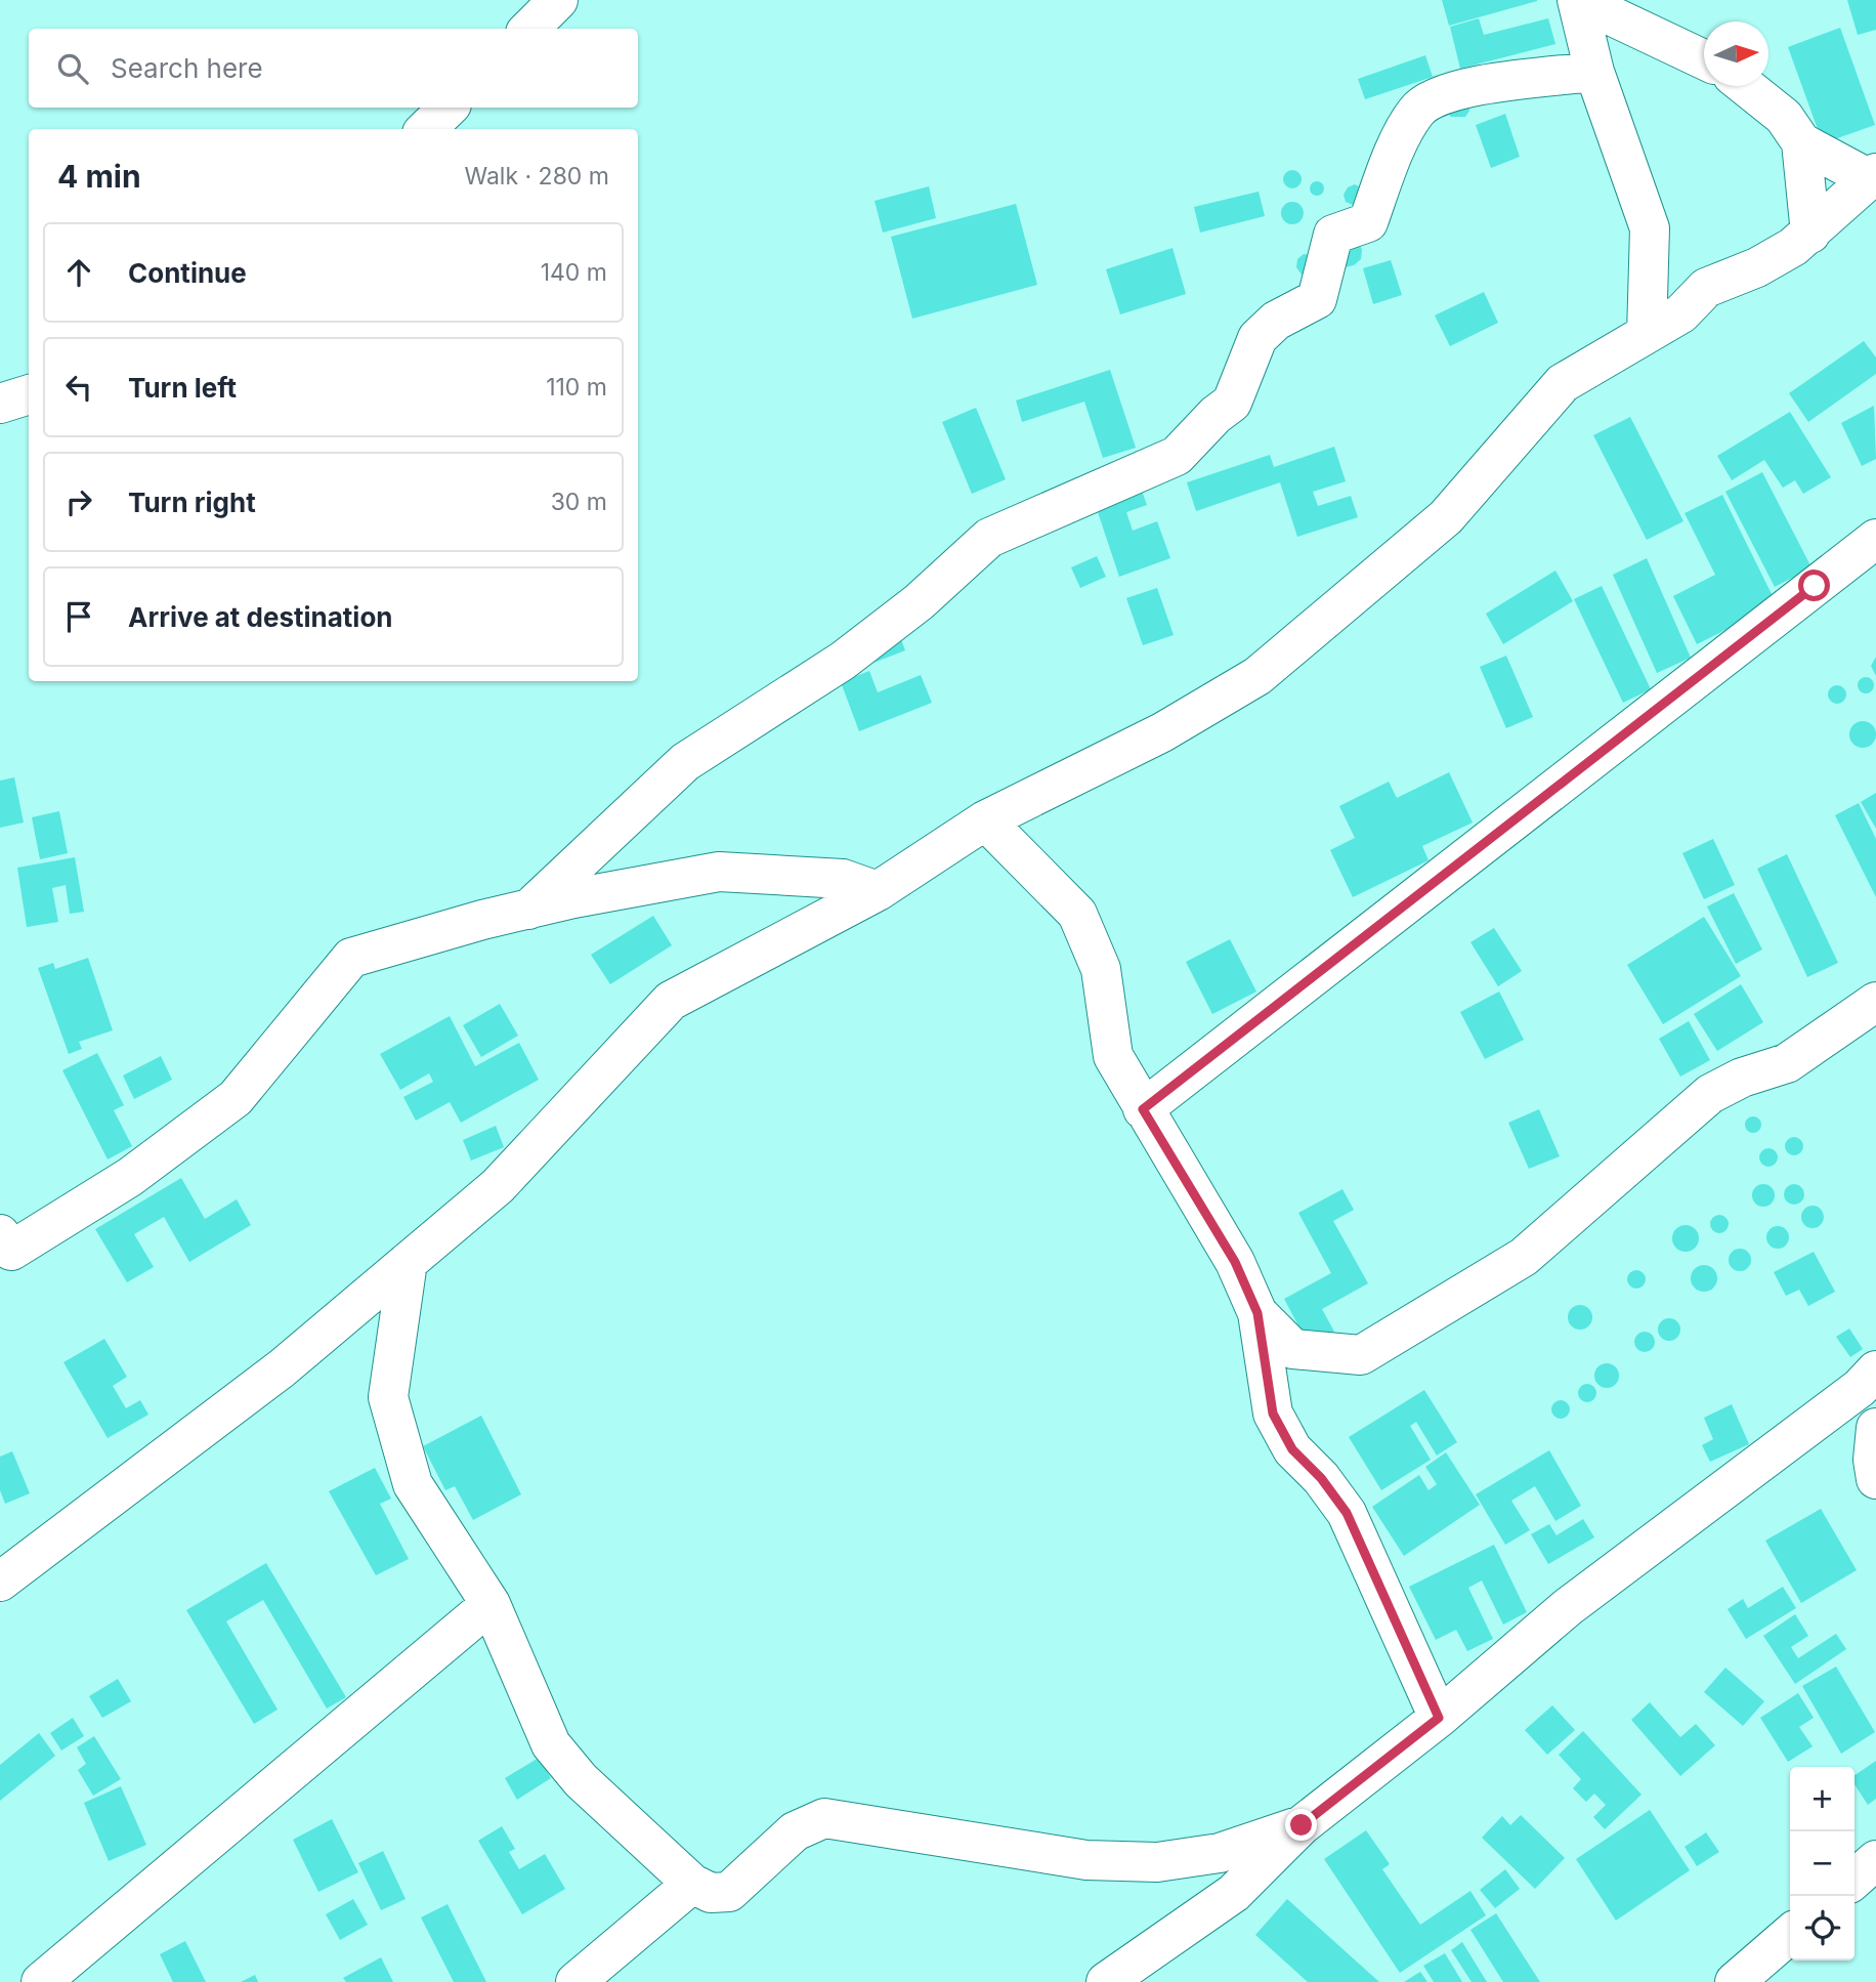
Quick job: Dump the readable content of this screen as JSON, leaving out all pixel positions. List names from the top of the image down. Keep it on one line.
{"north":"right","page":{"search":"Search here","heading":["4 min","Walk · 280 m"],"list":[["Continue","140 m"],["Turn left","110 m"],["Turn right","30 m"],"Arrive at destination"],"map_buttons":["+","−"]}}
